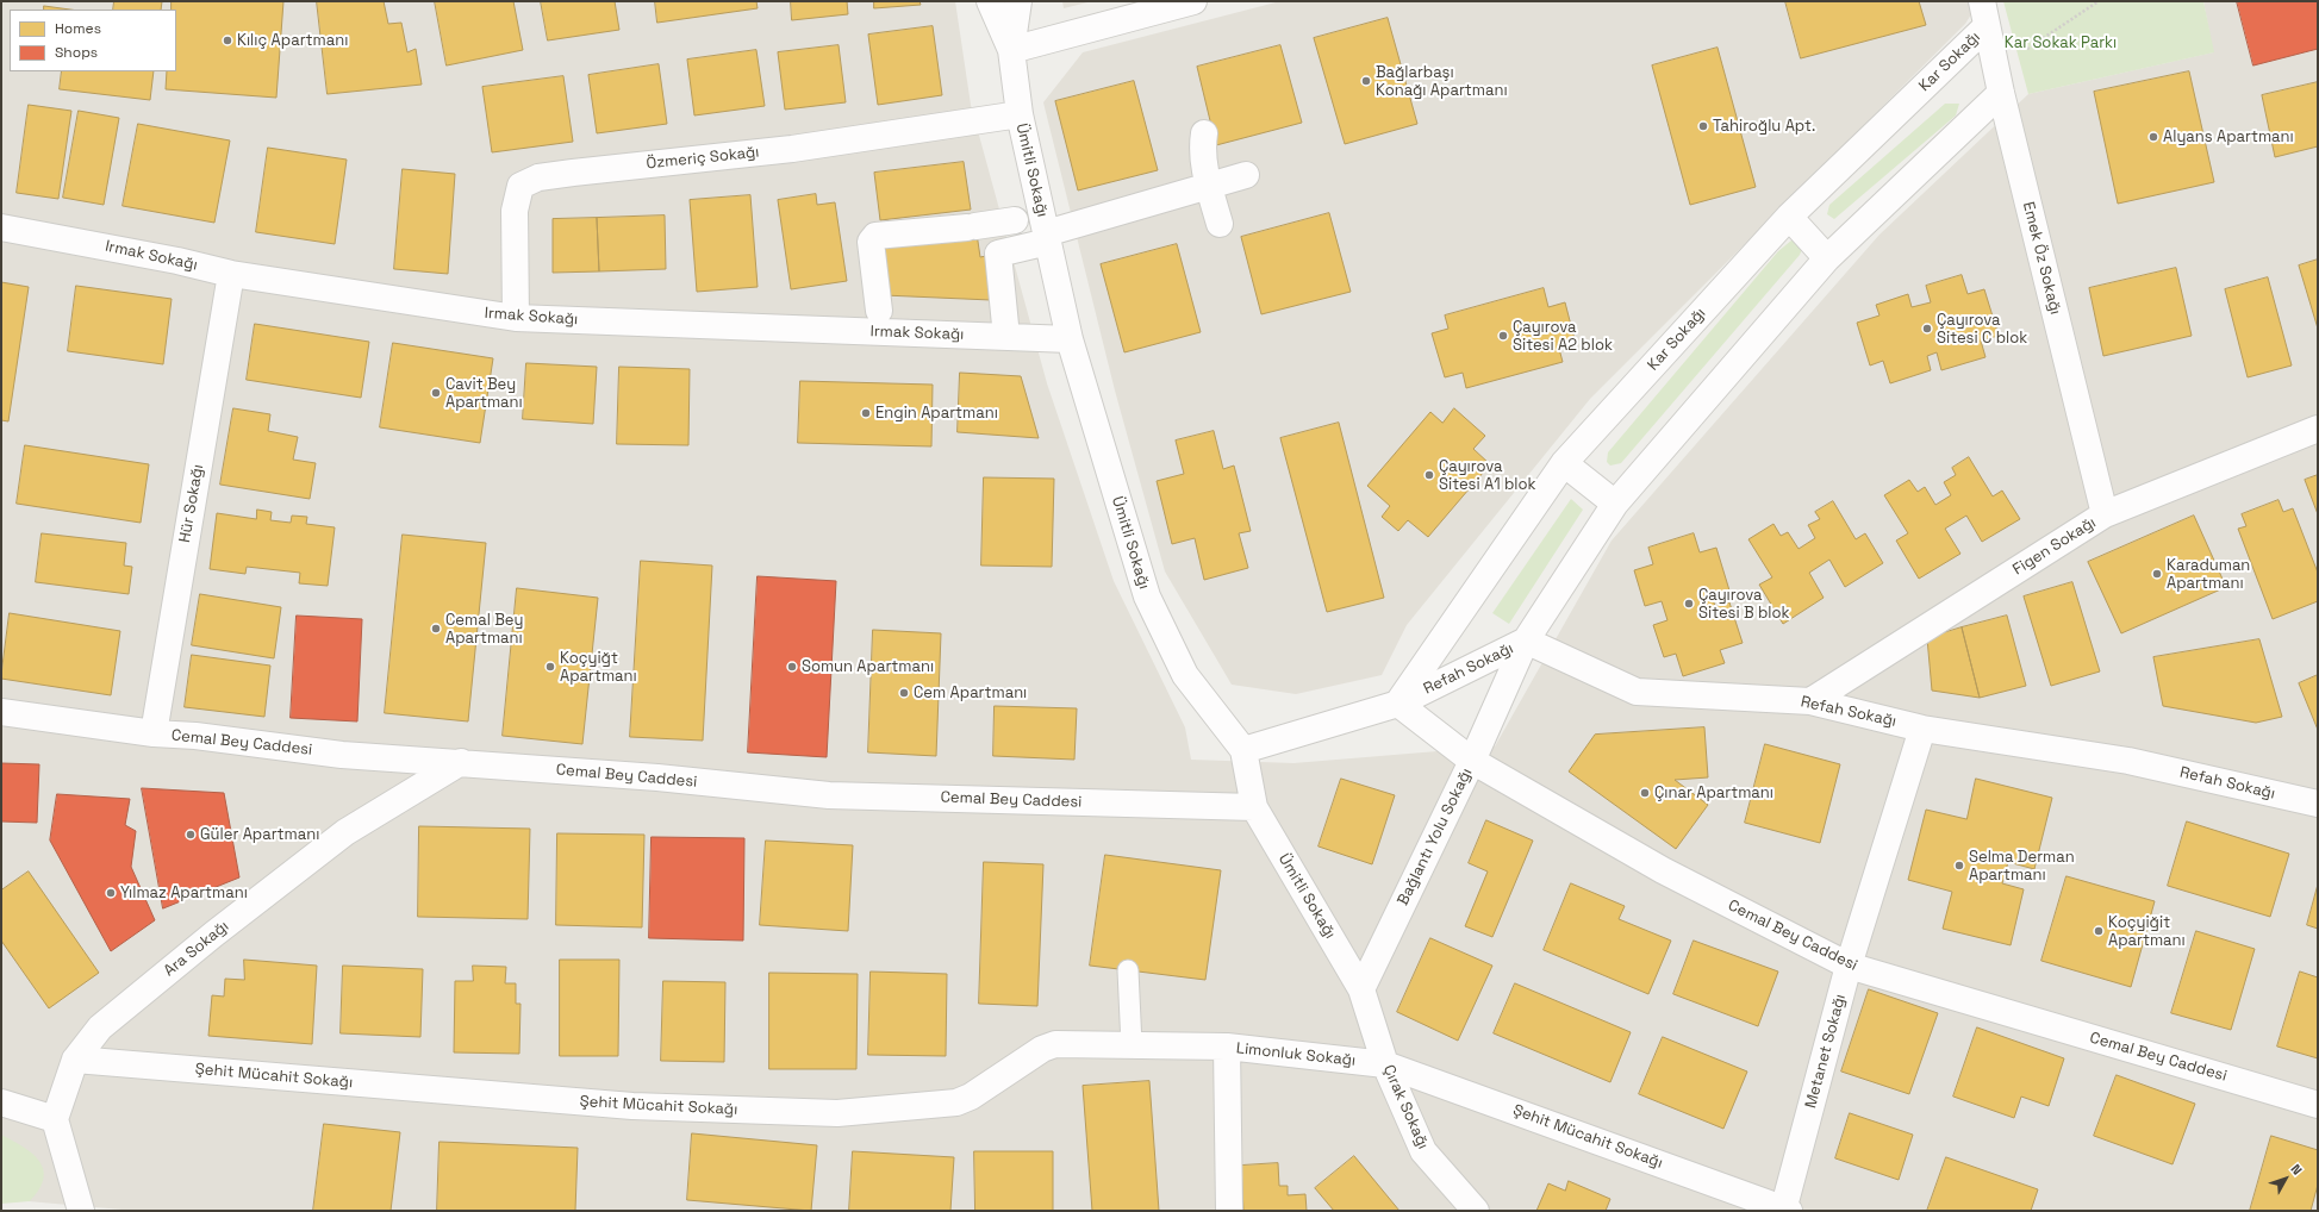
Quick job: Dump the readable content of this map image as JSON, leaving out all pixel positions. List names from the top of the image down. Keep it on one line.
{"streets":{"street":["Kar Sokağı","Özmeriç Sokağı","Ümitli Sokağı","Irmak Sokağı","Emek Öz Sokağı","Hür Sokağı","Figen Sokağı","Refah Sokağı","Cemal Bey Caddesi","Bağlantı Yolu Sokağı","Ara Sokağı","Metanet Sokağı","Limonluk Sokağı","Şehit Mücahit Sokağı","Çırak Sokağı"]},"crossings":[["Kar Sokağı","Emek Öz Sokağı"],["Kar Sokağı","Refah Sokağı"],["Kar Sokağı","Bağlantı Yolu Sokağı"],["Özmeriç Sokağı","Ümitli Sokağı"],["Özmeriç Sokağı","Irmak Sokağı"],["Ümitli Sokağı","Irmak Sokağı"],["Ümitli Sokağı","Cemal Bey Caddesi"],["Ümitli Sokağı","Bağlantı Yolu Sokağı"],["Ümitli Sokağı","Çırak Sokağı"],["Irmak Sokağı","Hür Sokağı"],["Emek Öz Sokağı","Figen Sokağı"],["Hür Sokağı","Cemal Bey Caddesi"],["Figen Sokağı","Refah Sokağı"],["Refah Sokağı","Bağlantı Yolu Sokağı"],["Refah Sokağı","Metanet Sokağı"],["Cemal Bey Caddesi","Bağlantı Yolu Sokağı"],["Cemal Bey Caddesi","Ara Sokağı"],["Cemal Bey Caddesi","Metanet Sokağı"],["Bağlantı Yolu Sokağı","Çırak Sokağı"],["Ara Sokağı","Şehit Mücahit Sokağı"],["Metanet Sokağı","Şehit Mücahit Sokağı"],["Limonluk Sokağı","Şehit Mücahit Sokağı"],["Limonluk Sokağı","Çırak Sokağı"],["Şehit Mücahit Sokağı","Çırak Sokağı"]],"parks":["Kar Sokak Parkı"],"places":["Kılıç Apartmanı","Bağlarbaşı Konağı Apartmanı","Tahiroğlu Apt.","Alyans Apartmanı","Çayırova Sitesi C blok","Çayırova Sitesi A2 blok","Cavit Bey Apartmanı","Engin Apartmanı","Çayırova Sitesi A1 blok","Karaduman Apartmanı","Çayırova Sitesi B blok","Cemal Bey Apartmanı","Koçyiğt Apartmanı","Somun Apartmanı","Cem Apartmanı","Çınar Apartmanı","Güler Apartmanı","Selma Derman Apartmanı","Yılmaz Apartmanı","Koçyiğit Apartmanı"],"legend":["Homes","Shops"],"north":"top right"}
